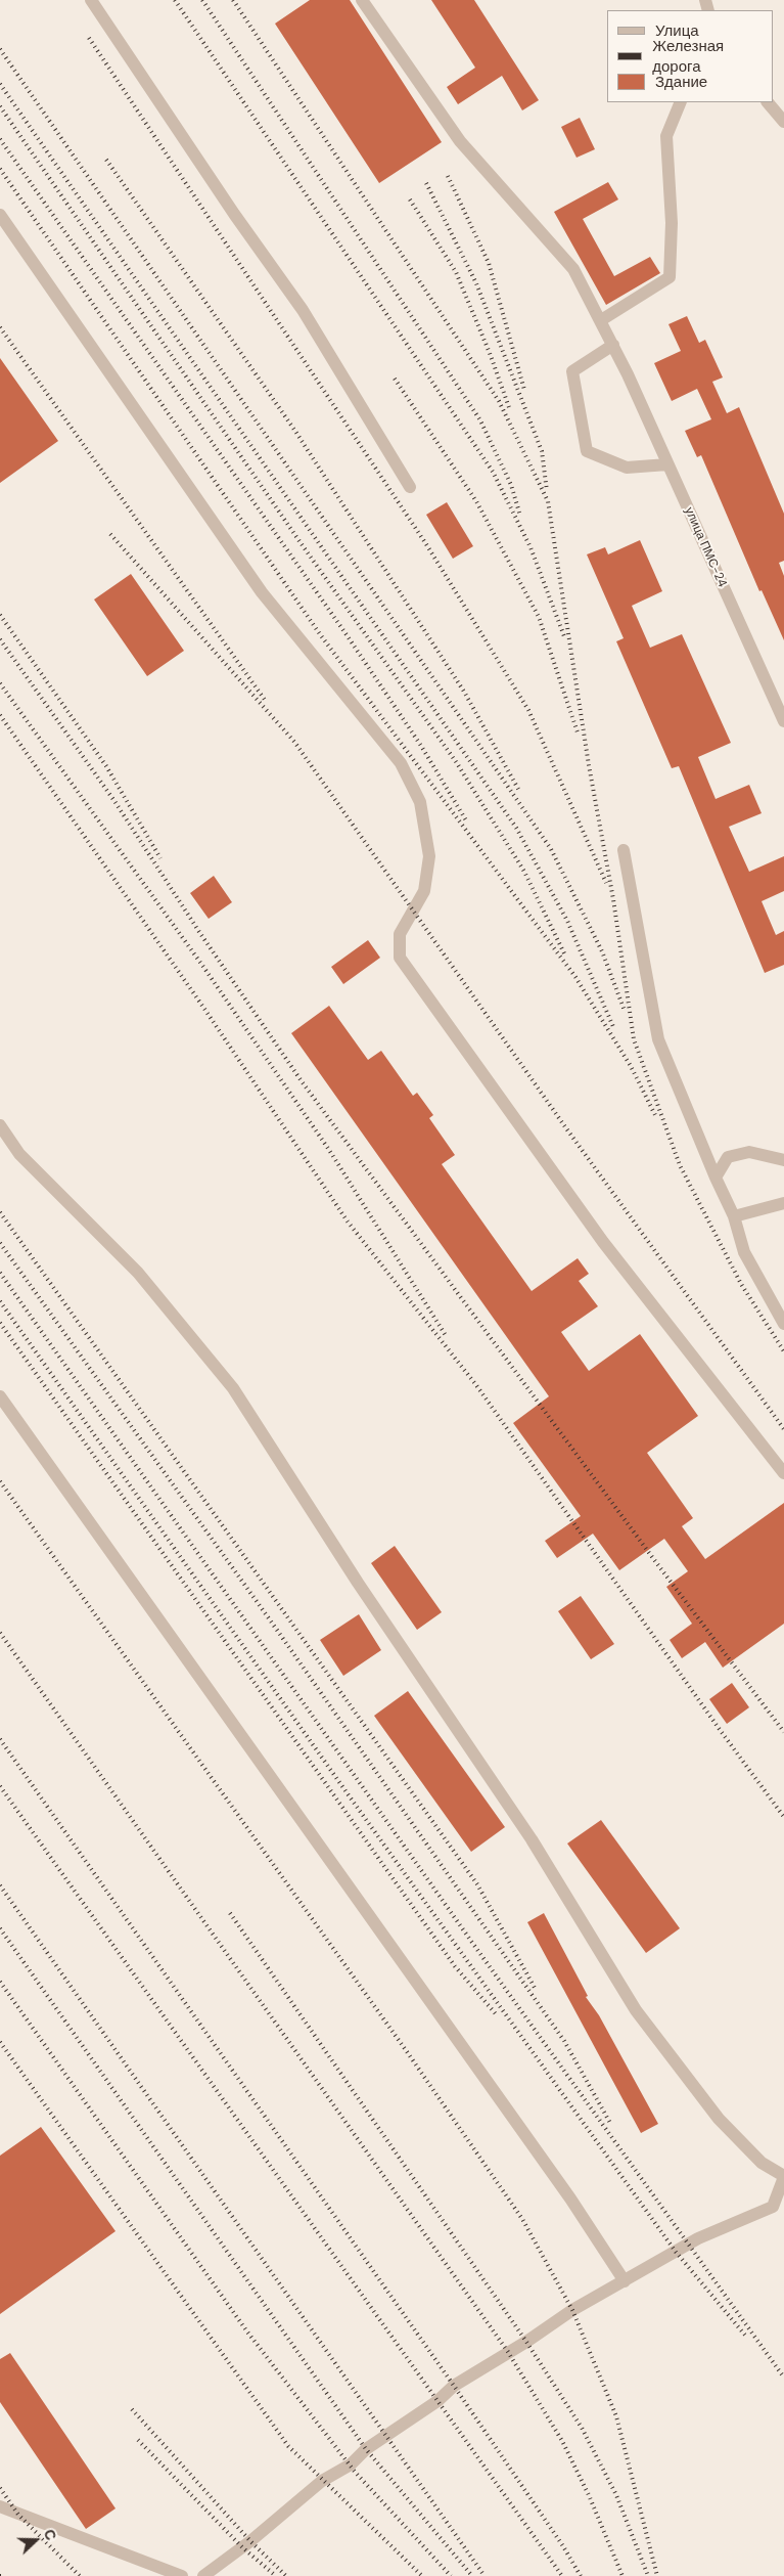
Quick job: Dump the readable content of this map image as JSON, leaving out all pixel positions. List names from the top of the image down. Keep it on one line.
{"streets":{"street":["улица ПМС-24"]},"legend":["Улица","Железная дорога","Здание"],"north":"right"}
